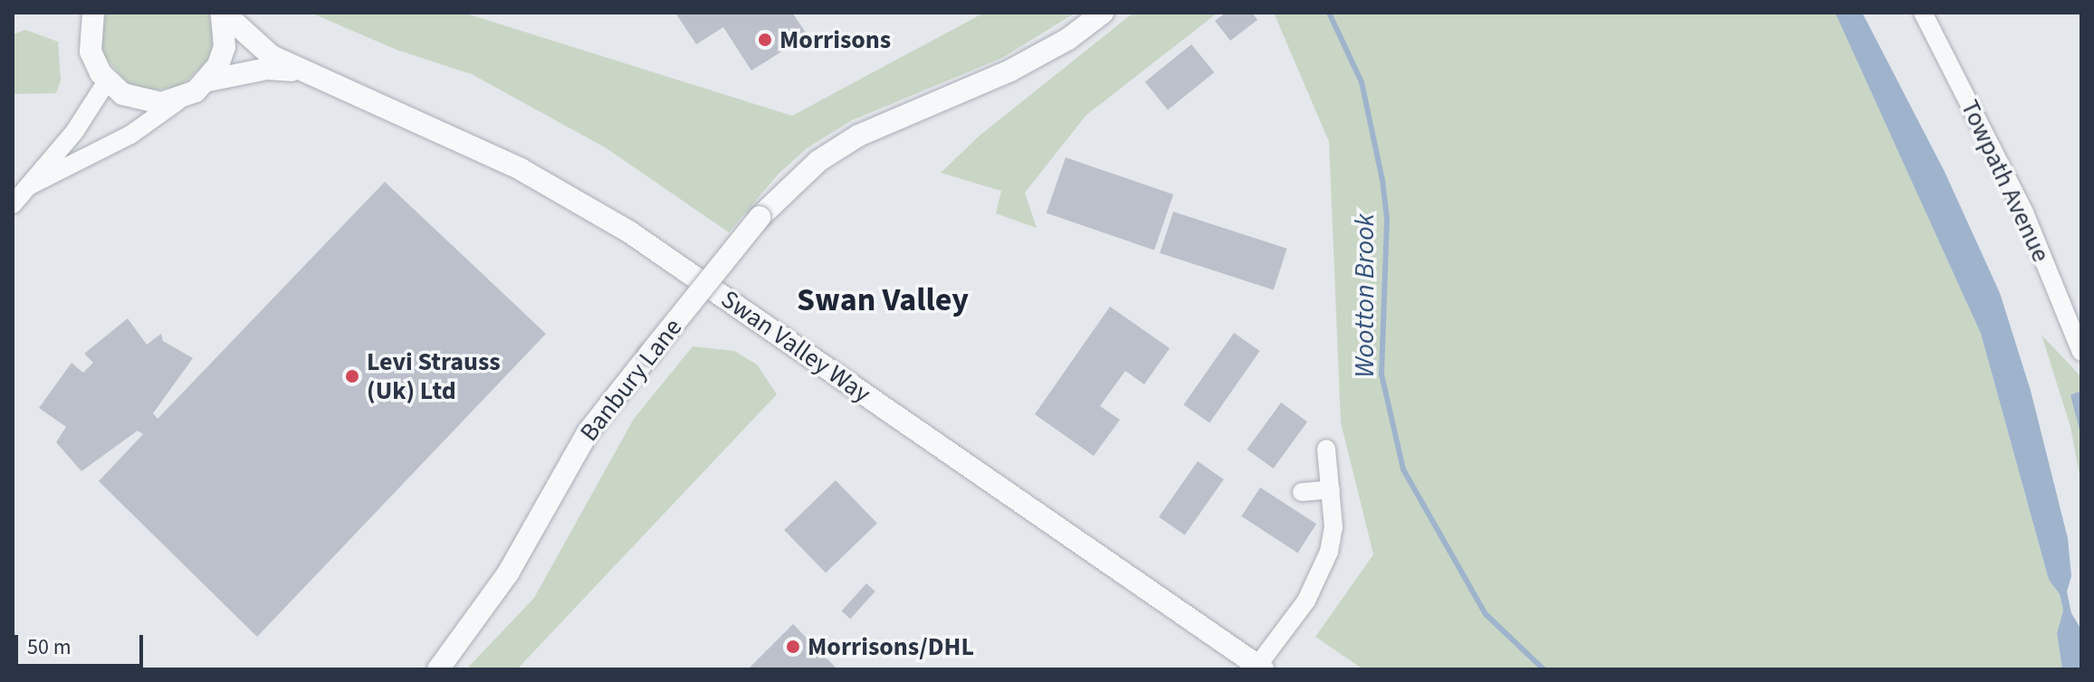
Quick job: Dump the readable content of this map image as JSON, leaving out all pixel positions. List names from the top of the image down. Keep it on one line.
{"streets":{"street":["Towpath Avenue","Swan Valley Way","Banbury Lane"]},"districts":["Swan Valley"],"water":["Wootton Brook"],"places":["Morrisons","Levi Strauss (Uk) Ltd","Morrisons/DHL"],"scale_bar":"50 m"}
